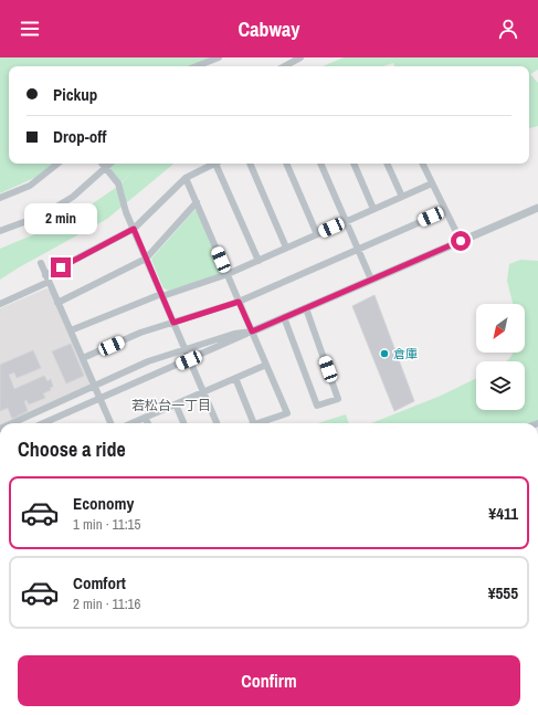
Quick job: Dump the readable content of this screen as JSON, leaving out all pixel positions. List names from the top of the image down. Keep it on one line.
{"districts":["若松台一丁目"],"places":["倉庫"],"north":"bottom left","page":{"header":"Cabway","banner":["Pickup","Drop-off"],"bubble":"2 min","heading":"Choose a ride","list":[{"name":"Economy","note":"1 min · 11:15","value":"¥411"},{"name":"Comfort","note":"2 min · 11:16","value":"¥555"}],"buttons":"Confirm"}}
